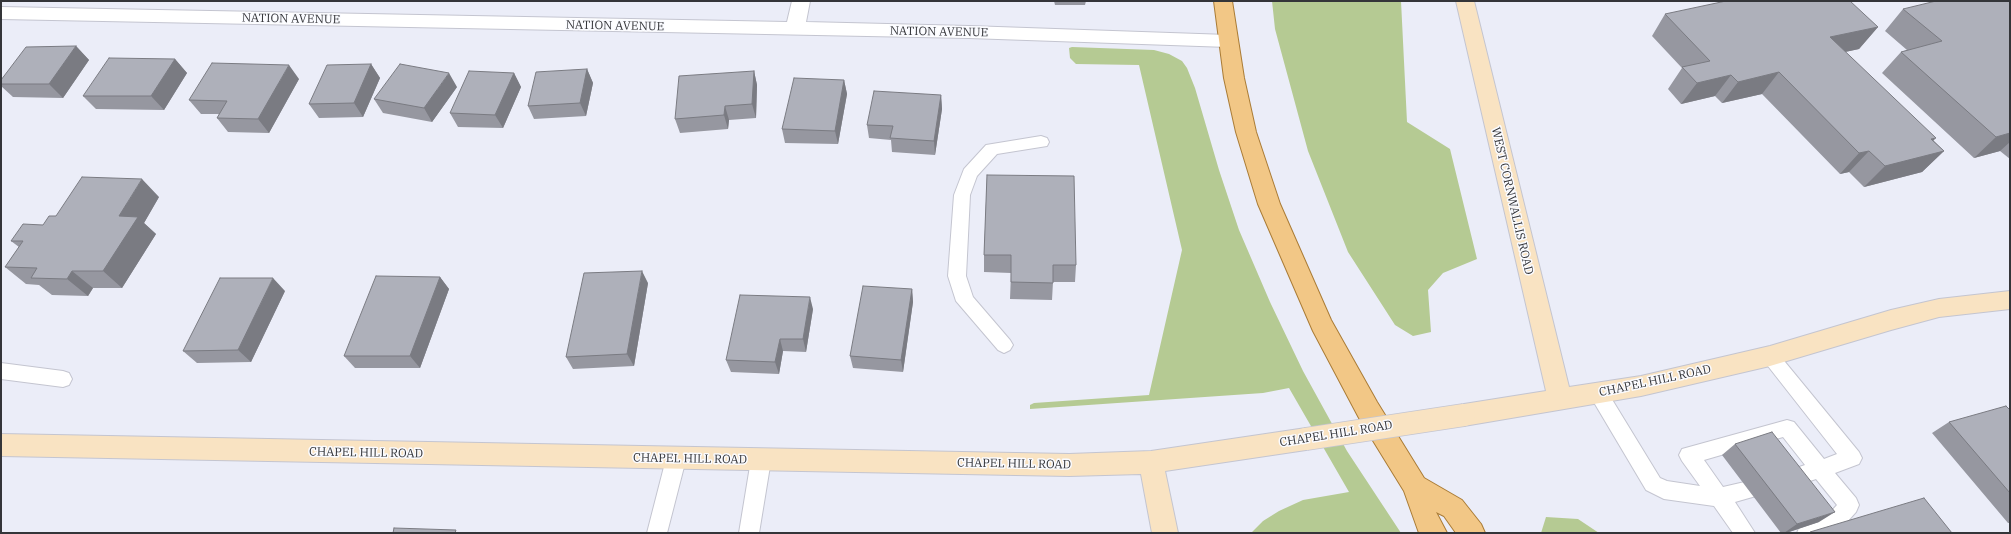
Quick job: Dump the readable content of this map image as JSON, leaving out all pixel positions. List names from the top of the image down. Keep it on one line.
{"streets":{"street":["NATION AVENUE","WEST CORNWALLIS ROAD","CHAPEL HILL ROAD"]},"crossings":[["WEST CORNWALLIS ROAD","CHAPEL HILL ROAD"]]}
